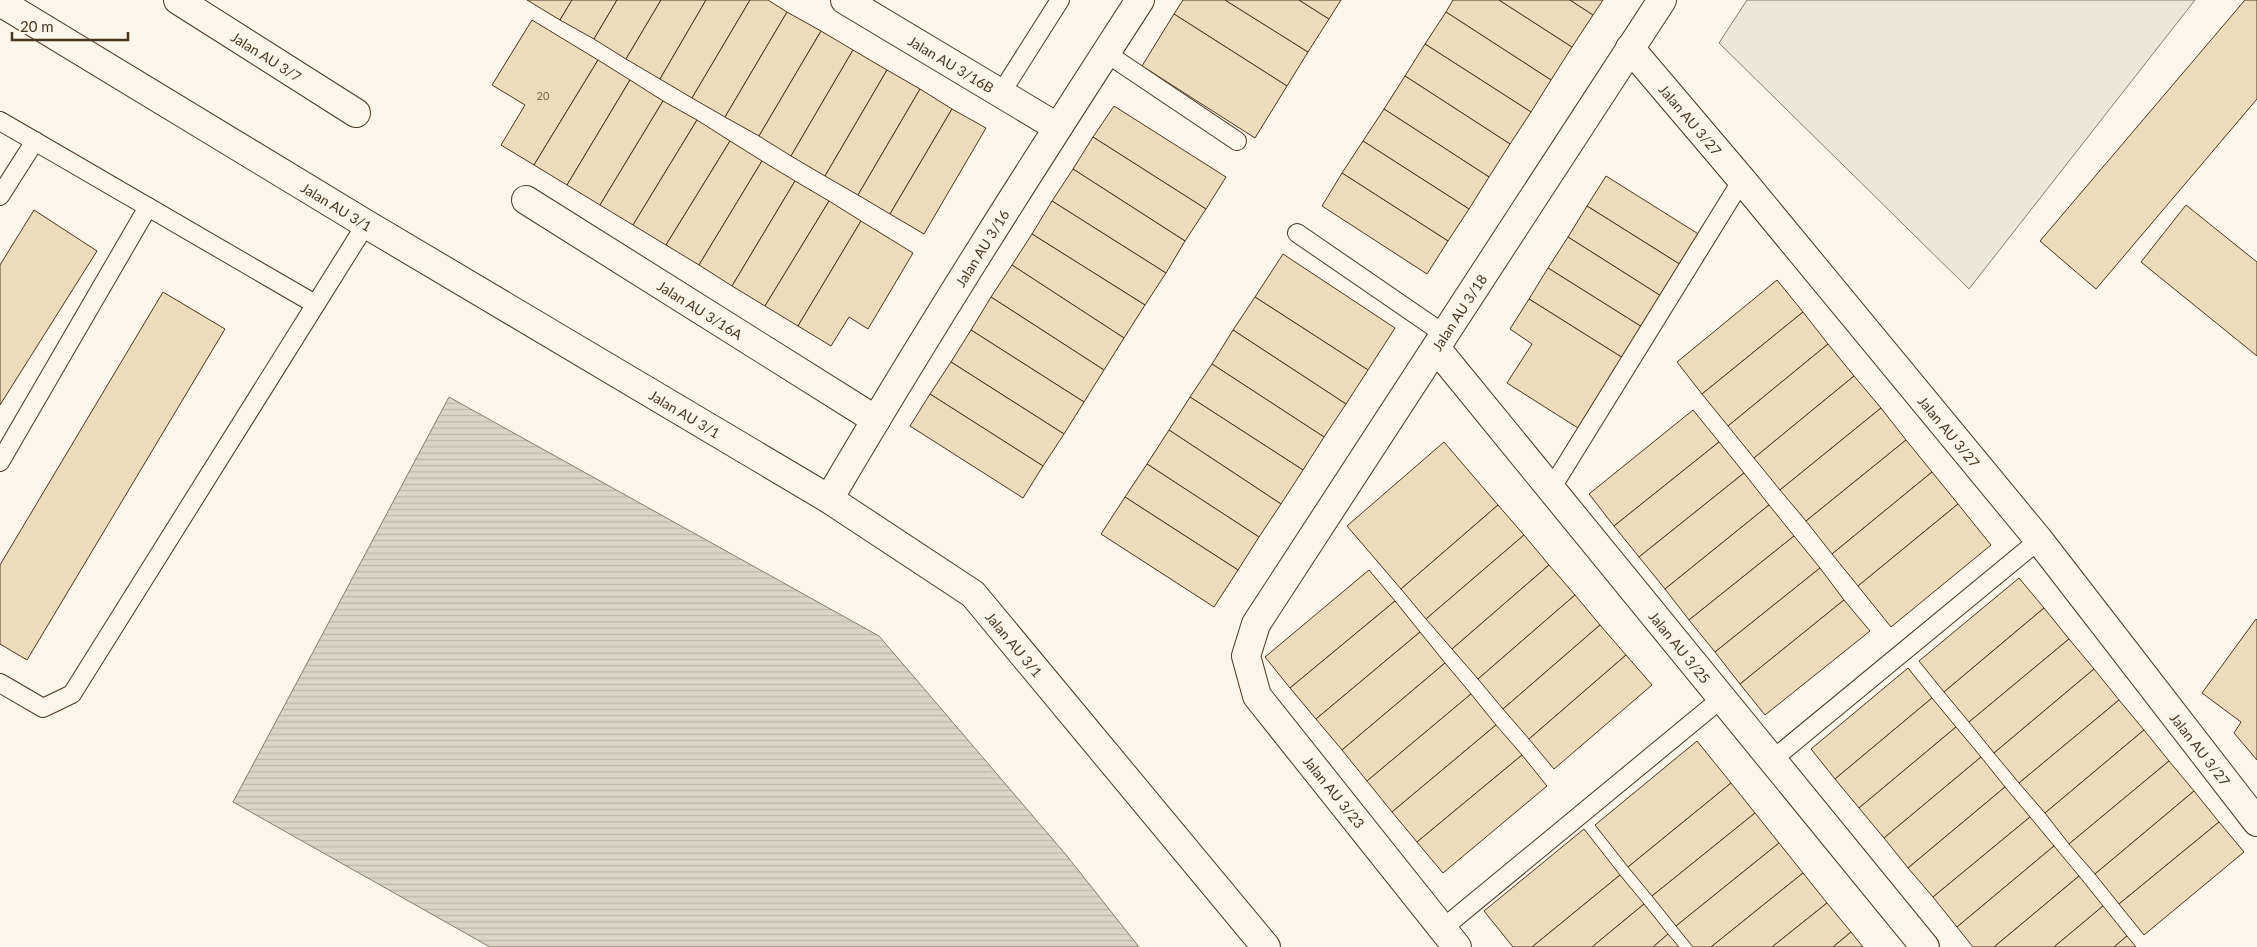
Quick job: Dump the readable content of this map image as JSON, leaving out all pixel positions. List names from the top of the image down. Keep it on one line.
{"streets":{"street":["Jalan AU 3/7","Jalan AU 3/16B","Jalan AU 3/27","Jalan AU 3/1","Jalan AU 3/16","Jalan AU 3/16A","Jalan AU 3/18","Jalan AU 3/25","Jalan AU 3/23"]},"crossings":[["Jalan AU 3/16B","Jalan AU 3/16"],["Jalan AU 3/27","Jalan AU 3/18"],["Jalan AU 3/1","Jalan AU 3/16"],["Jalan AU 3/16","Jalan AU 3/16A"],["Jalan AU 3/18","Jalan AU 3/25"],["Jalan AU 3/18","Jalan AU 3/23"]],"house_numbers":["20"],"scale_bar":"20 m"}
